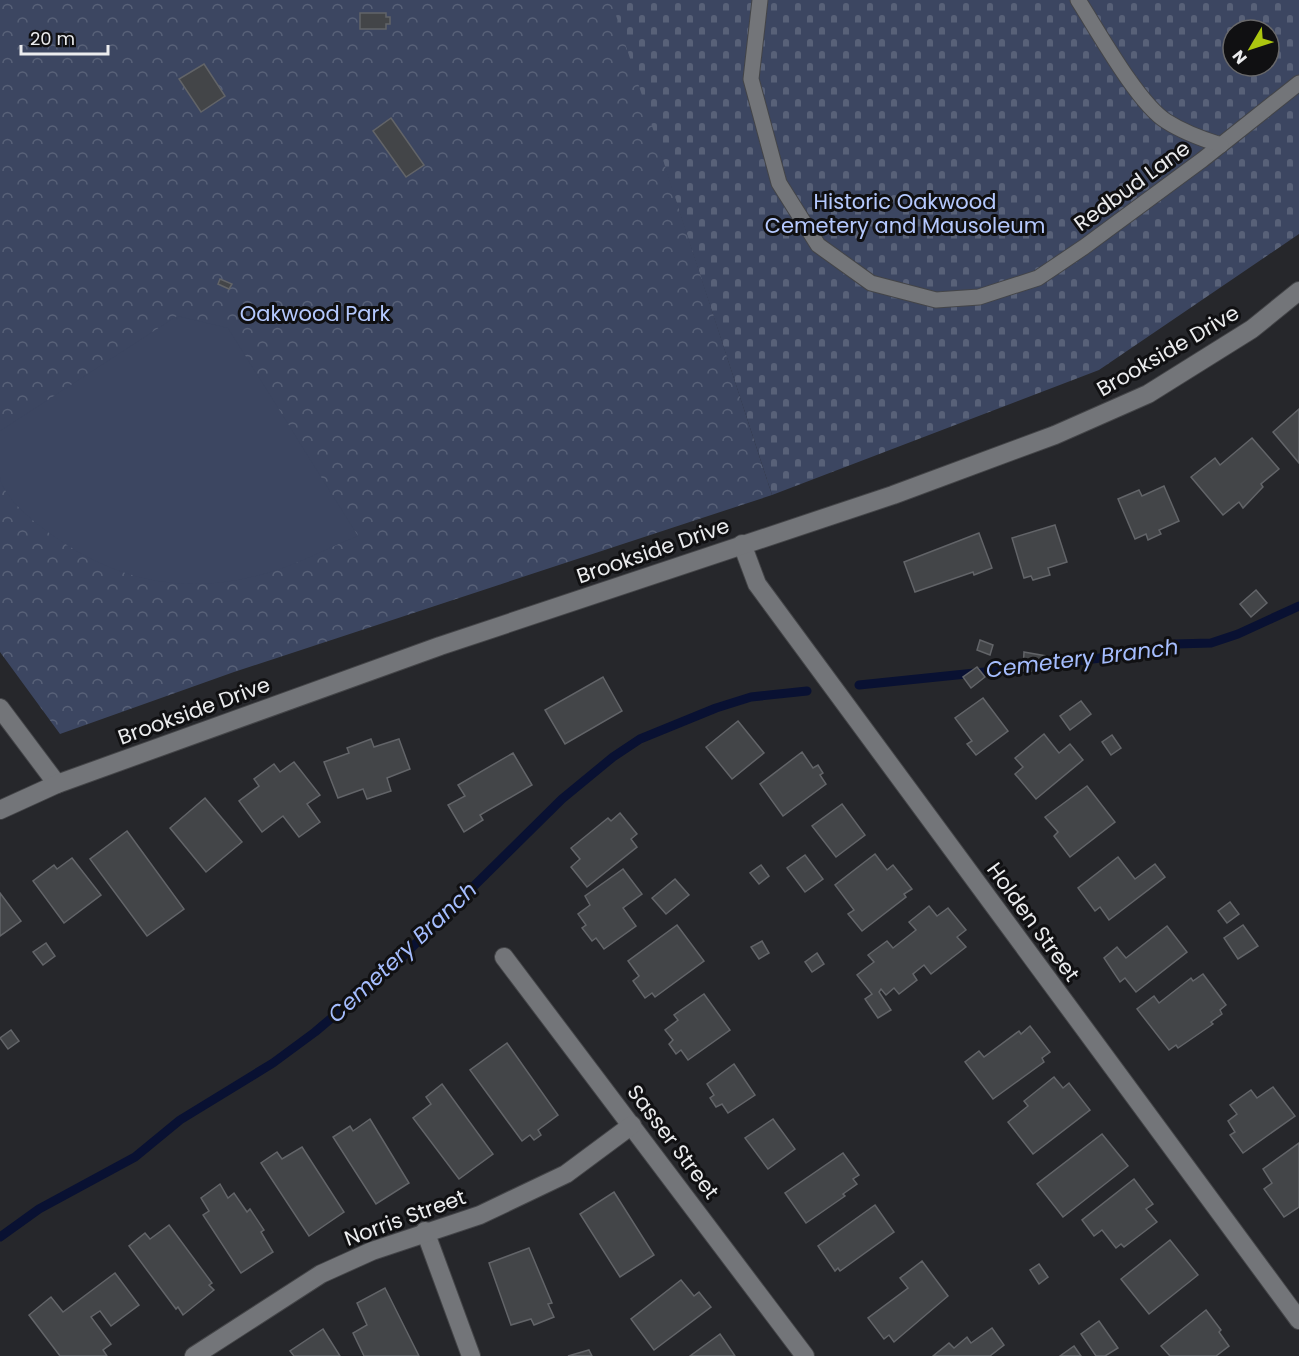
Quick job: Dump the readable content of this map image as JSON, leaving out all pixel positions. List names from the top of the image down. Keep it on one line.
{"streets":{"street":["Brookside Drive","Holden Street","Sasser Street","Norris Street"],"lane":["Redbud Lane"]},"crossings":[["Brookside Drive","Holden Street"],["Sasser Street","Norris Street"]],"water":["Cemetery Branch"],"parks":["Historic Oakwood Cemetery and Mausoleum","Oakwood Park"],"scale_bar":"20 m","north":"bottom left"}
